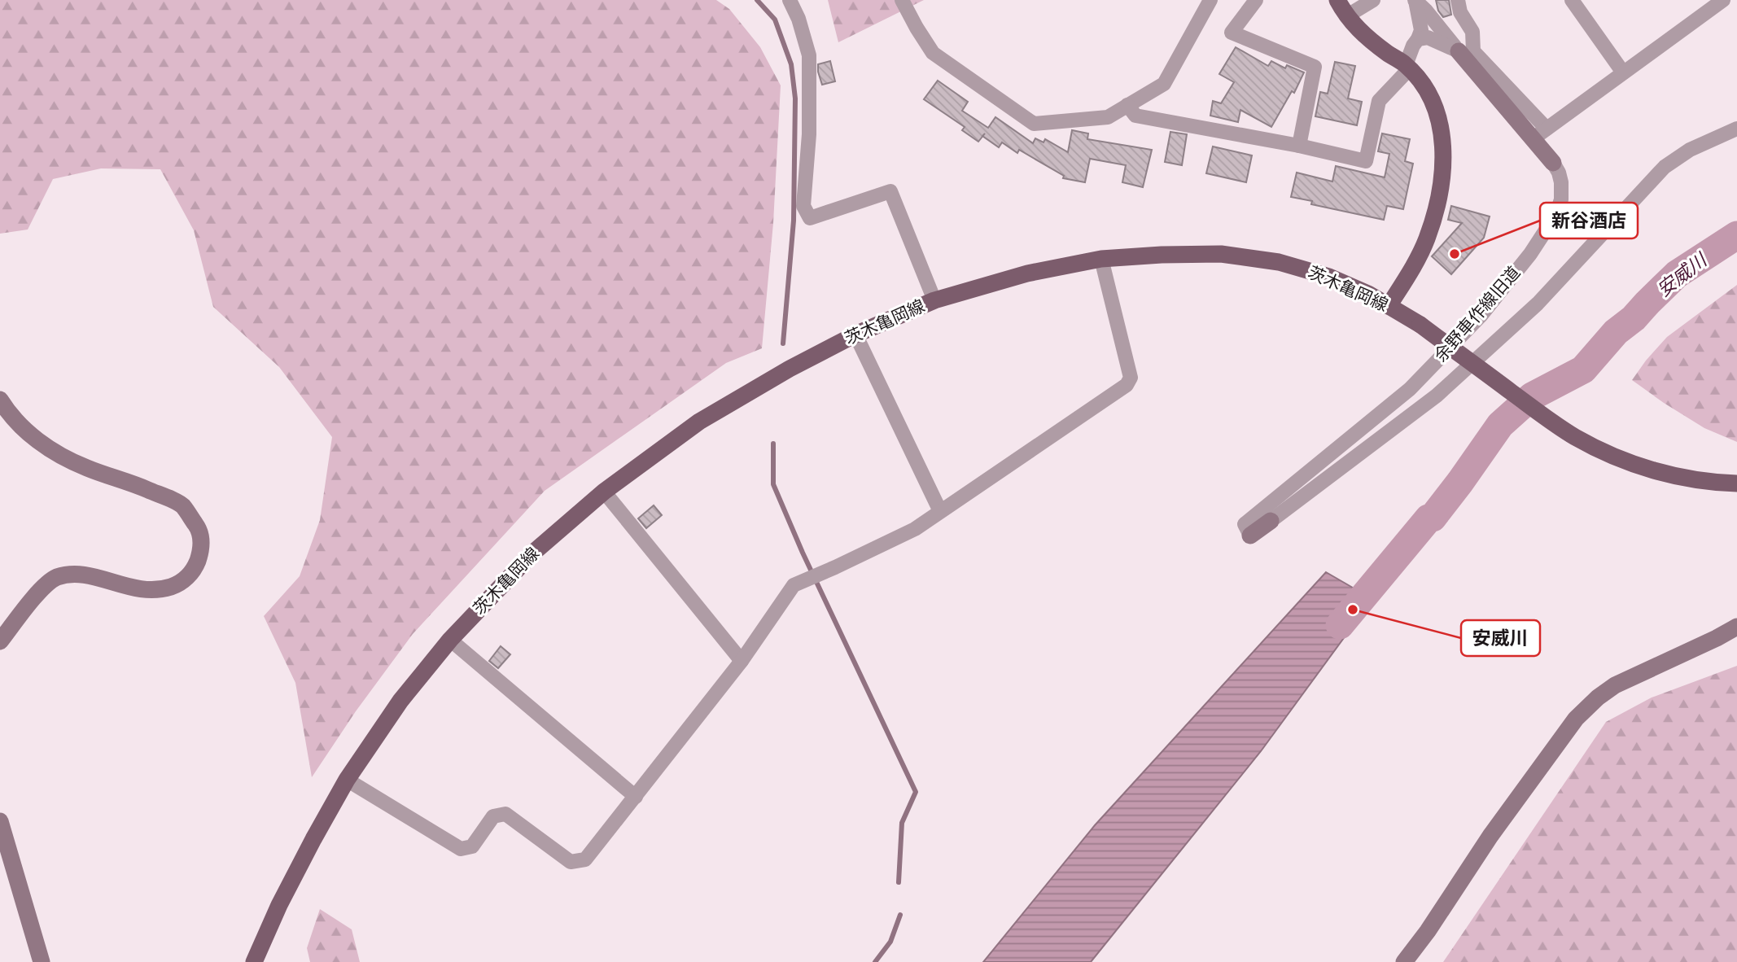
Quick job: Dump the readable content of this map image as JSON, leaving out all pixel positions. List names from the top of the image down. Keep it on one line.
{"streets":{"main road":["茨木亀岡線"],"street":["余野車作線旧道"]},"water":["安威川"],"places":["新谷酒店","安威川"]}
